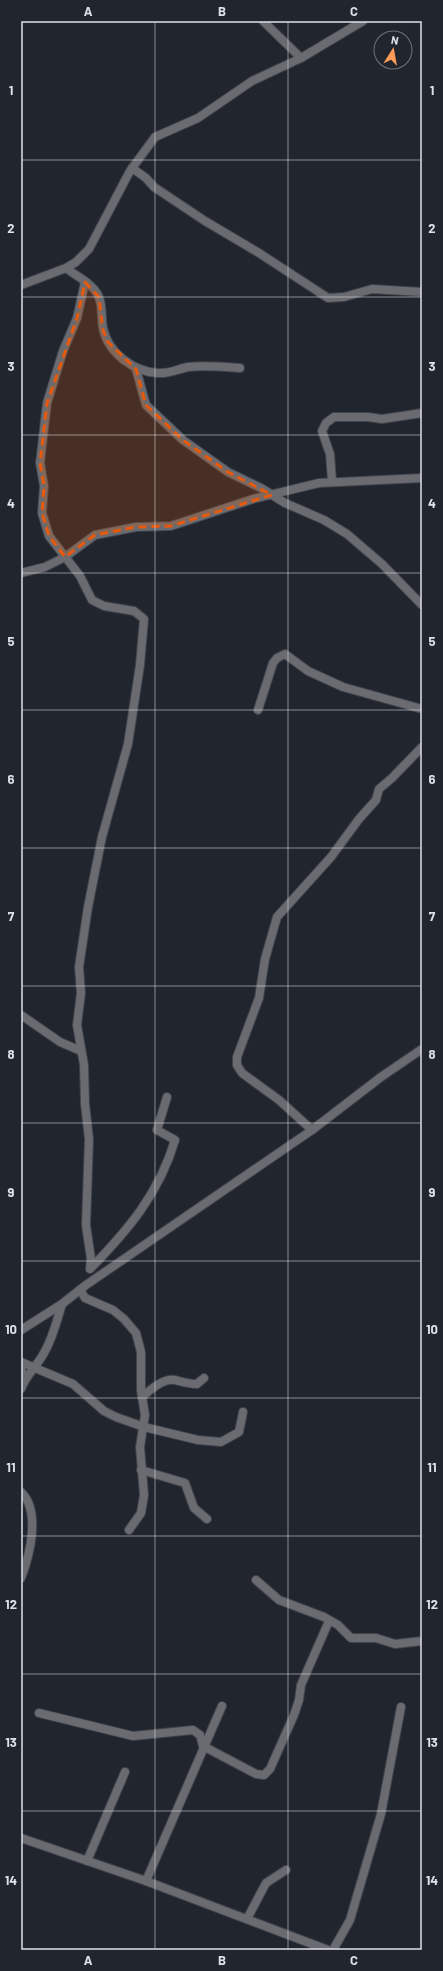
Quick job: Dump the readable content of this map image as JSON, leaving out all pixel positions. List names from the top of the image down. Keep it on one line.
{"north":"top","grid":{"columns":["A","B","C"],"rows":["1","2","3","4","5","6","7","8","9","10","11","12","13","14"]}}
